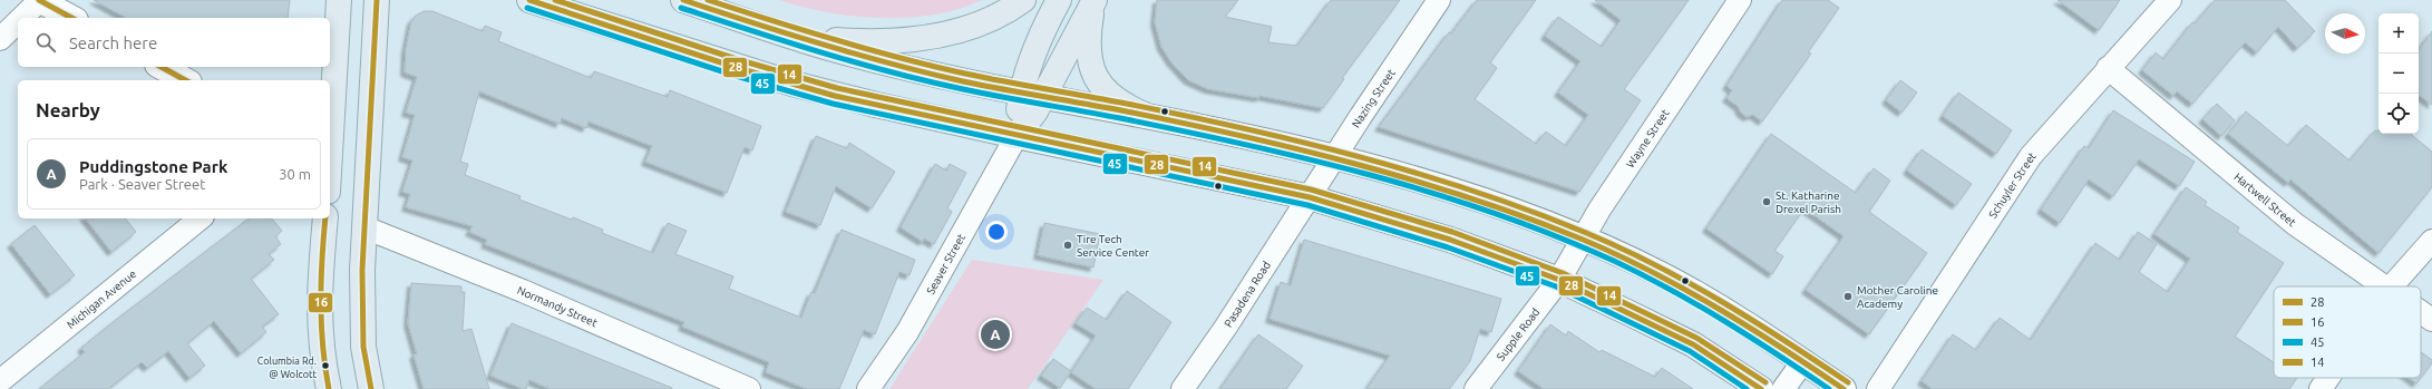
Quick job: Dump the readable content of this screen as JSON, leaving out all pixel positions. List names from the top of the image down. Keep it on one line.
{"streets":{"main road":["Seaver Street"],"street":["Nazing Street","Wayne Street","Schuyler Street","Hartwell Street","Pasadena Road","Michigan Avenue","Normandy Street","Supple Road"]},"crossings":[["Nazing Street","Pasadena Road"],["Wayne Street","Supple Road"],["Schuyler Street","Hartwell Street"]],"places":["St. Katharine Drexel Parish","Tire Tech Service Center","Mother Caroline Academy","Columbia Rd. @ Wolcott"],"lines":["transit line 28","transit line 16","transit line 14","transit line 45"],"legend":["28","16","45","14"],"north":"right","page":{"map_buttons":["+","−"],"search":"Search here","heading":"Nearby","list":[{"mark":"A","name":"Puddingstone Park","note":"Park · Seaver Street","value":"30 m"}],"pins":"A"}}
